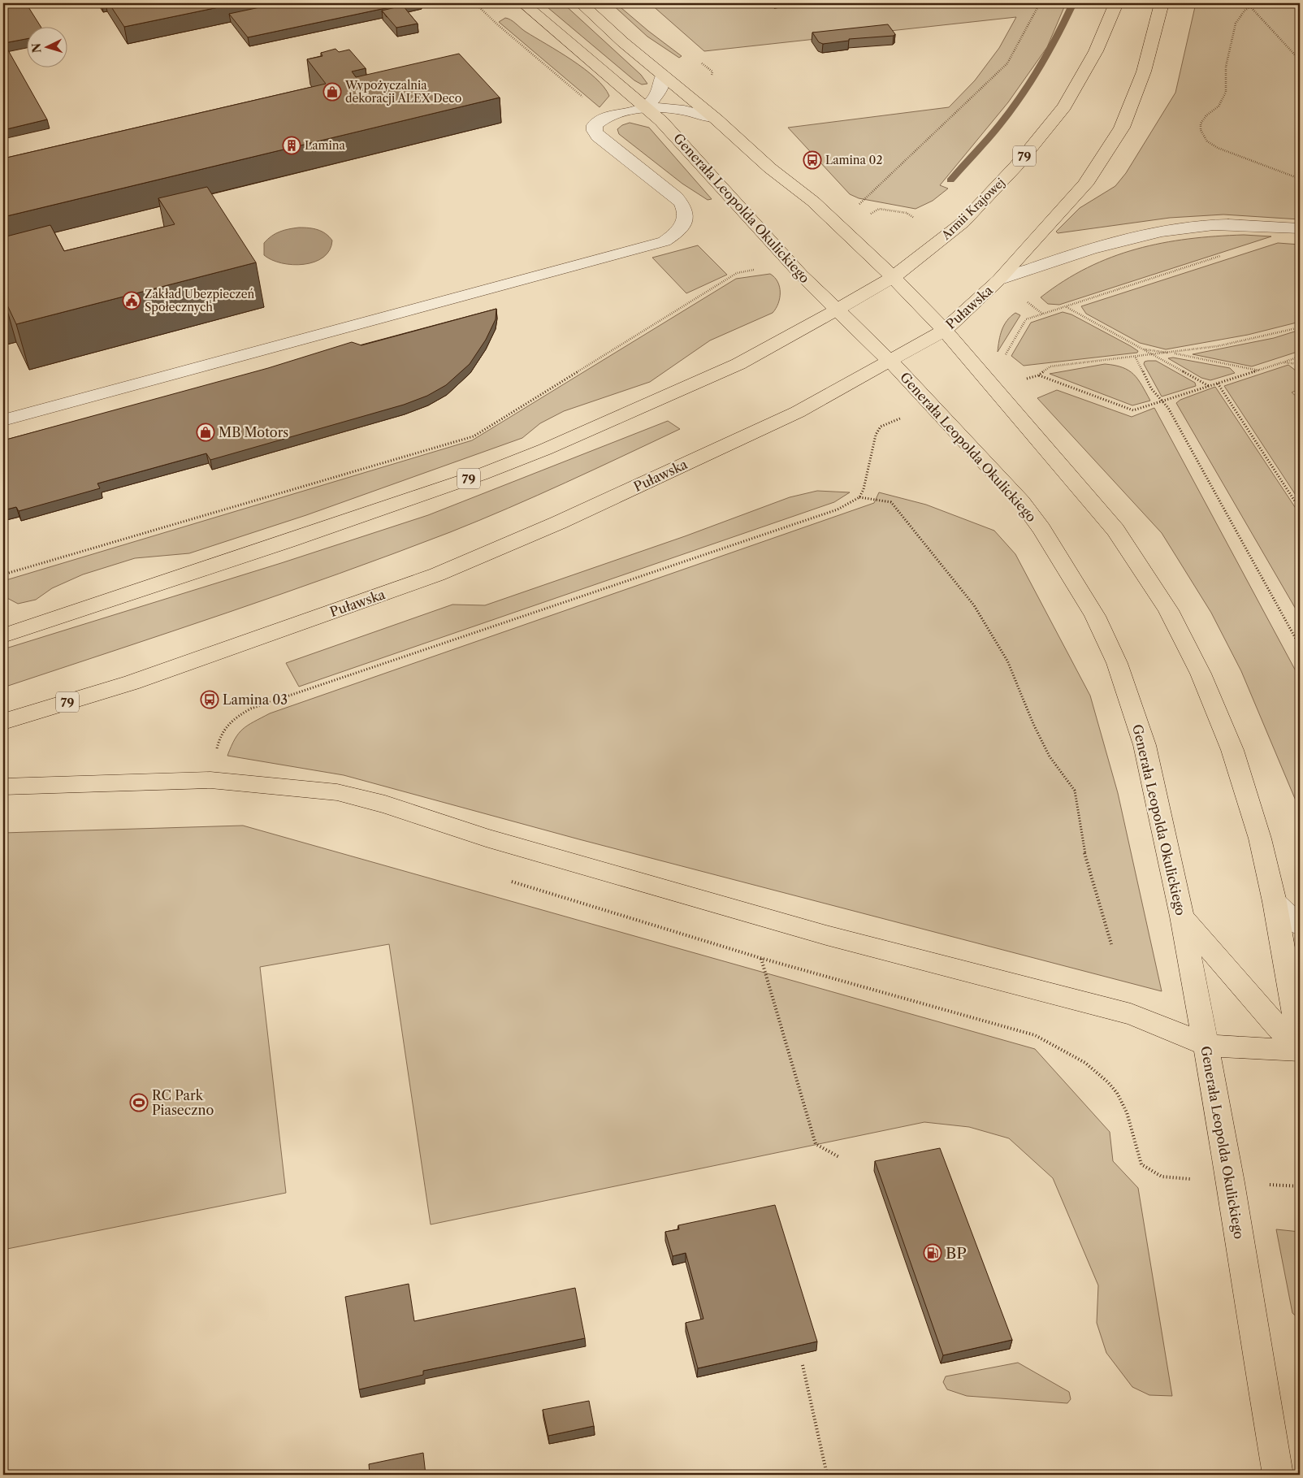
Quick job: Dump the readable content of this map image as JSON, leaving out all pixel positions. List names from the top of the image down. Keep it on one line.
{"streets":{"main road":["79","Generała Leopolda Okulickiego","Armii Krajowej","Puławska"]},"crossings":[["79","Generała Leopolda Okulickiego"],["79","Armii Krajowej"],["79","Puławska"],["Generała Leopolda Okulickiego","Puławska"]],"places":{"shop":["Wypożyczalnia dekoracji ALEX Deco","MB Motors"],"building":["Lamina"],"bus stop":["Lamina 02","Lamina 03"],"public building":["Zakład Ubezpieczeń Społecznych"],"sports":["RC Park Piaseczno"],"fuel station":["BP"]},"north":"left"}
